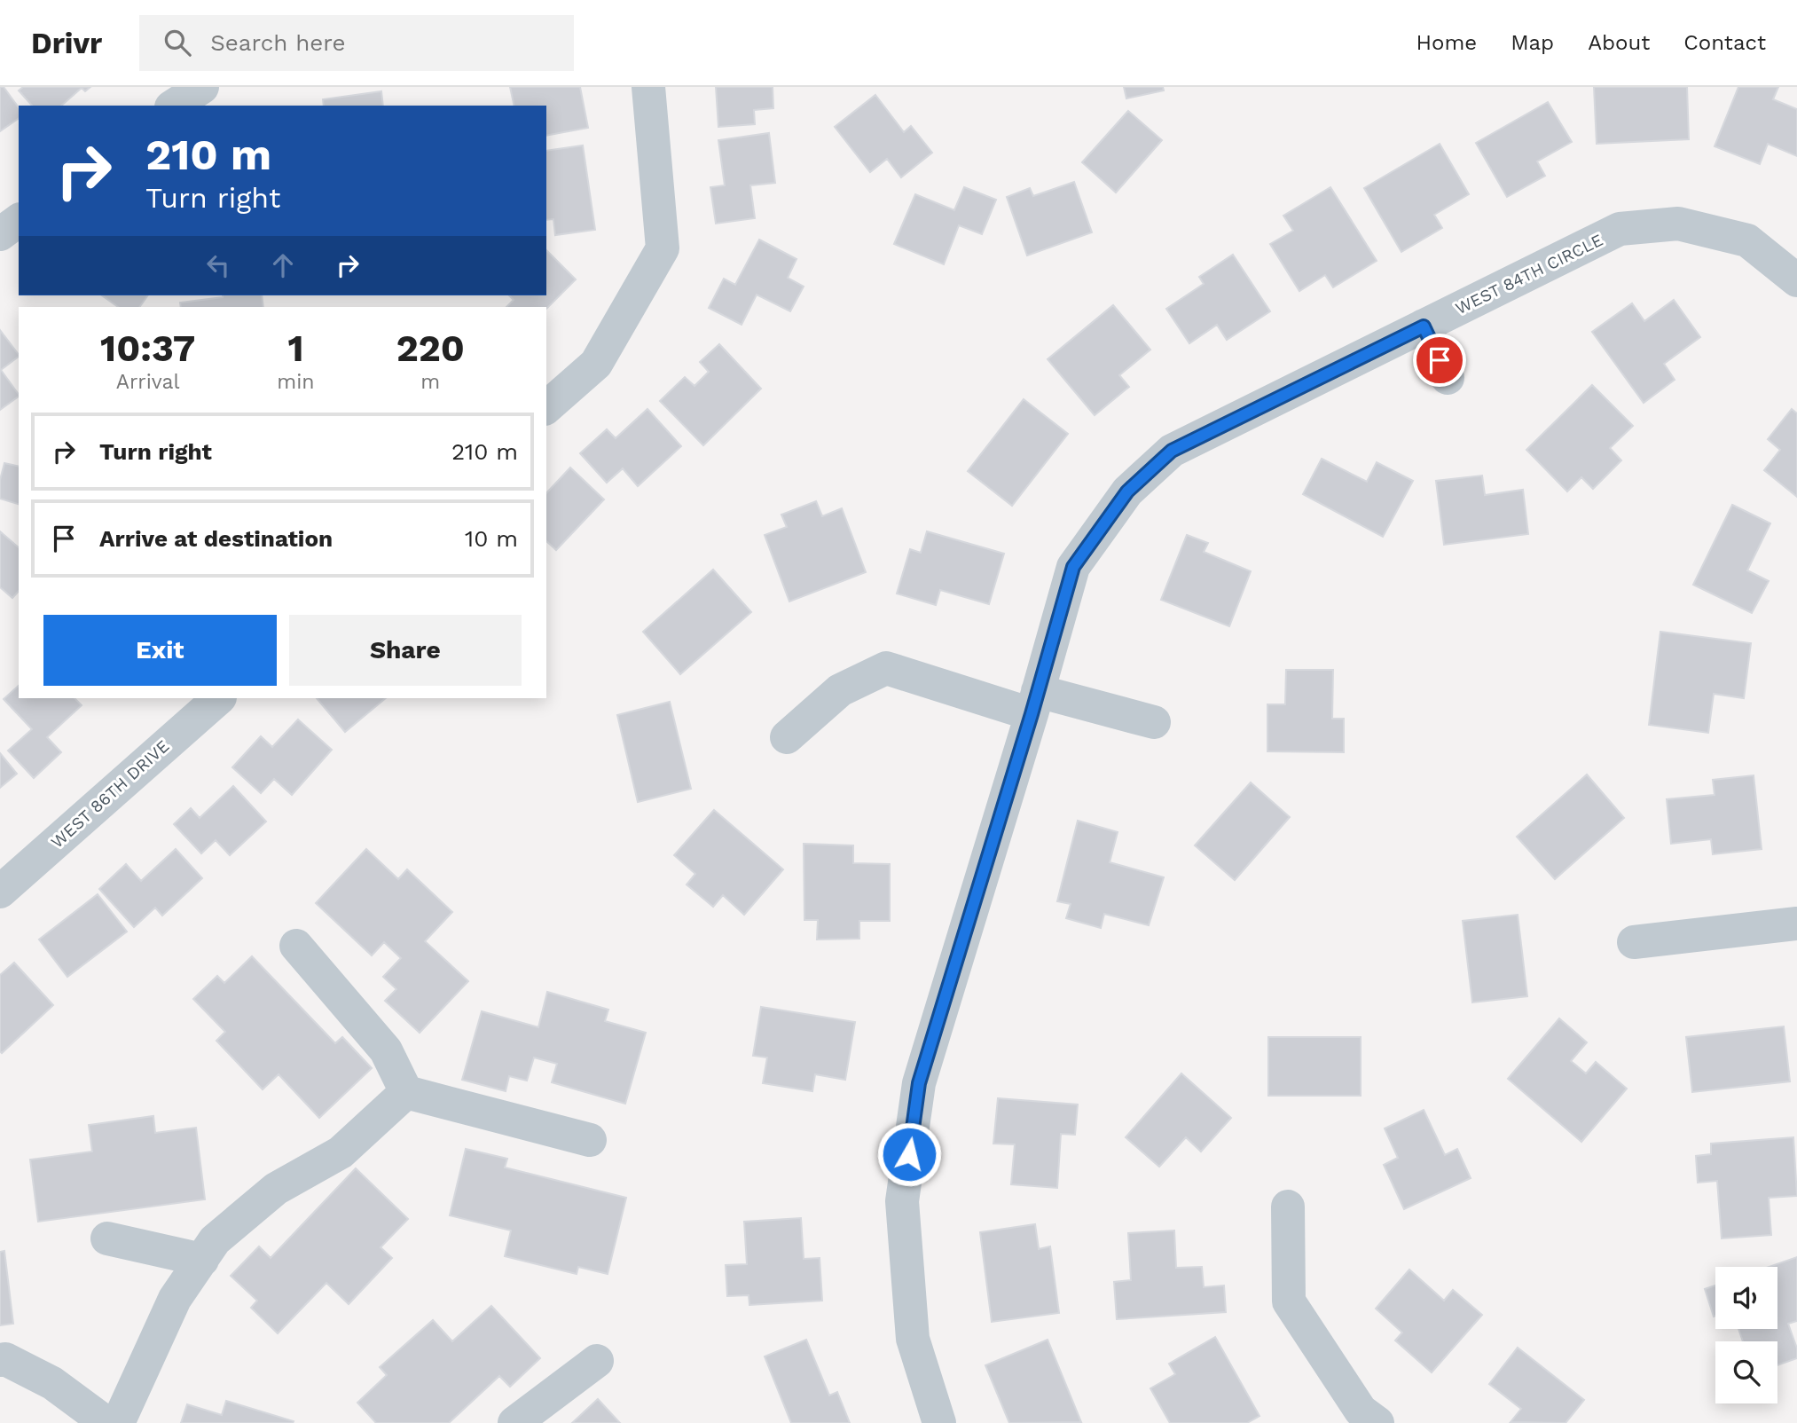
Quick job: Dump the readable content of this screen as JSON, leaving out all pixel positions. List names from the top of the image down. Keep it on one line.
{"streets":{"street":["WEST 84TH CIRCLE","WEST 86TH DRIVE"]},"page":{"header":"Drivr","search":"Search here","nav":["Home","Map","About","Contact"],"turn":["210 m","Turn right"],"eta":["10:37","Arrival","1","min","220","m"],"list":[{"name":"Turn right","value":"210 m"},{"name":"Arrive at destination","value":"10 m"}],"buttons":["Exit","Share"]}}
